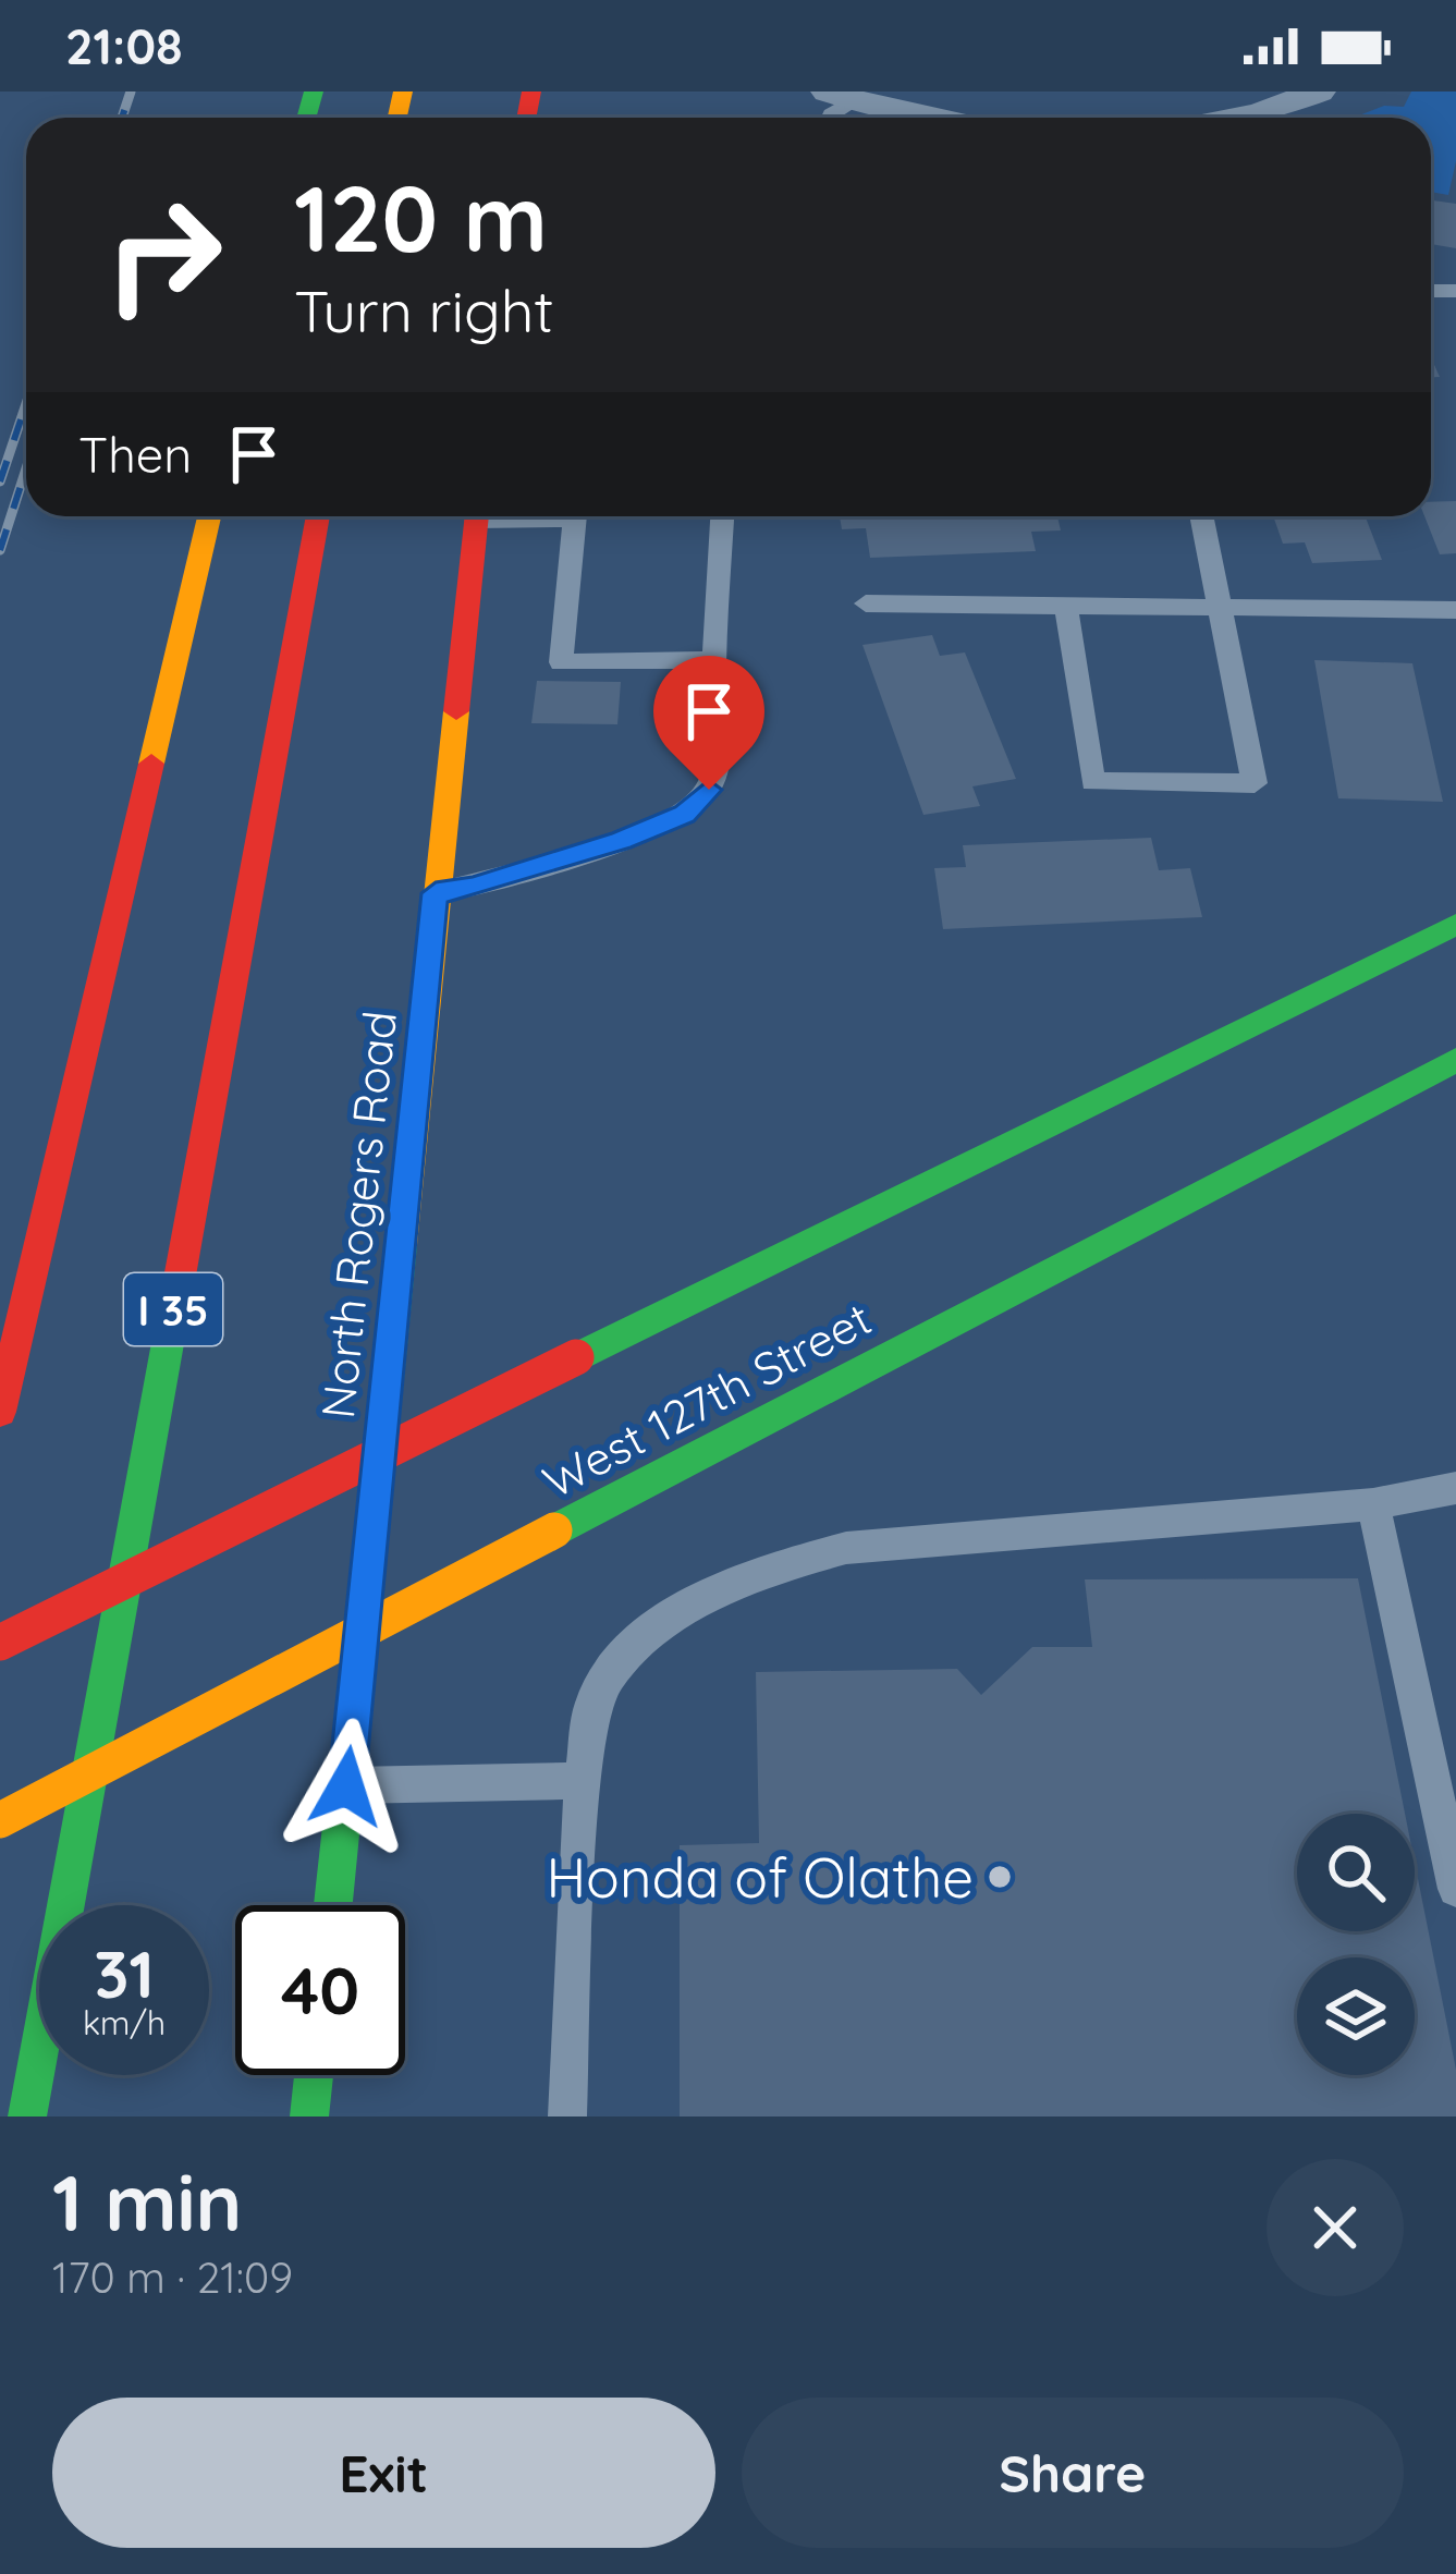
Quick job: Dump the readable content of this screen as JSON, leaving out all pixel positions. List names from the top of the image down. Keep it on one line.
{"streets":{"main road":["North Rogers Road","I 35","West 127th Street"]},"places":["Honda of Olathe"],"page":{"status":"21:08","turn":["120 m","Turn right"],"then":"Then","speed":"31 km/h","limit":"40","heading":["1 min","170 m · 21:09"],"buttons":["Exit","Share"]}}
